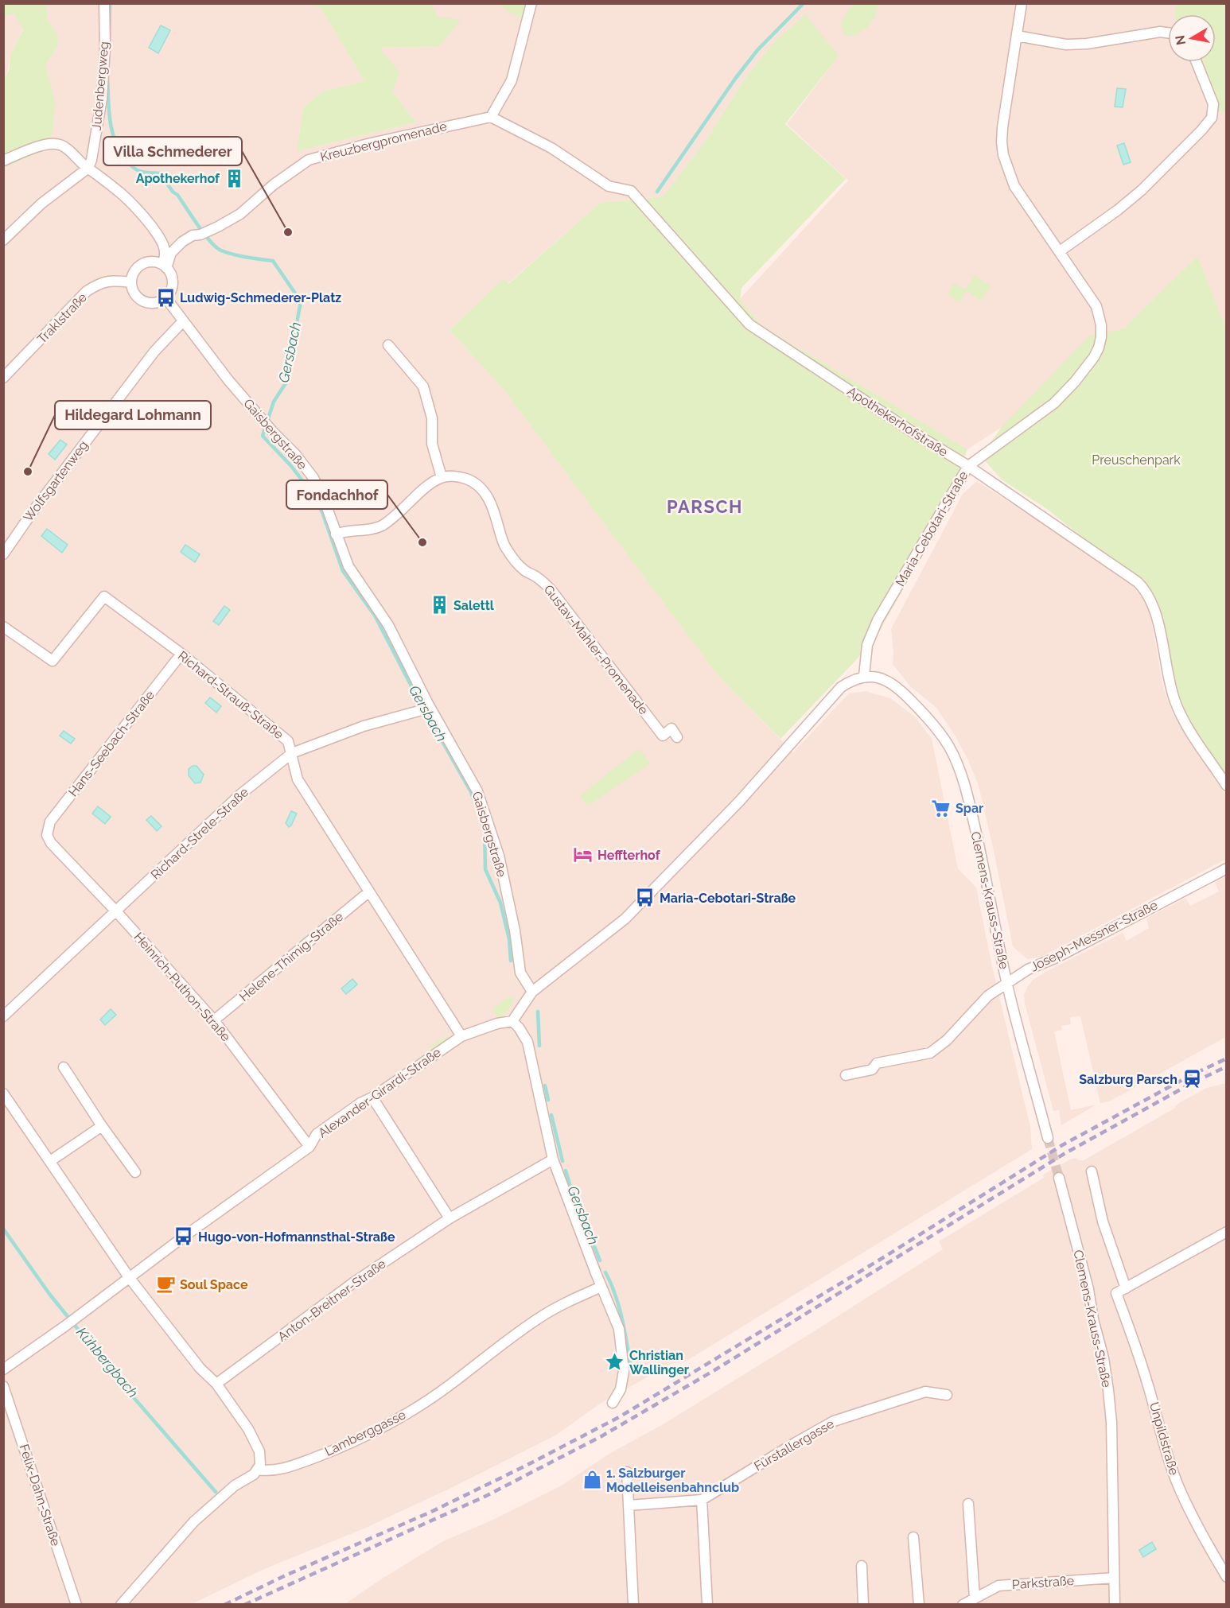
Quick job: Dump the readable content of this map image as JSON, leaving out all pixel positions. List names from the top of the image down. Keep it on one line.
{"streets":{"street":["Judenbergweg","Kreuzbergpromenade","Traklstraße","Apothekerhofstraße","Gaisbergstraße","Wolfsgartenweg","Maria-Cebotari-Straße","Gustav-Mahler-Promenade","Richard-Strauß-Straße","Hans-Seebach-Straße","Richard-Strele-Straße","Clemens-Krauss-Straße","Joseph-Messner-Straße","Helene-Thimig-Straße","Heinrich-Puthon-Straße","Alexander-Girardi-Straße","Anton-Breitner-Straße","Lamberggasse","Unpildstraße","Fürstallergasse","Felix-Dahn-Straße","Parkstraße"]},"crossings":[["Kreuzbergpromenade","Traklstraße"],["Kreuzbergpromenade","Apothekerhofstraße"],["Kreuzbergpromenade","Gaisbergstraße"],["Traklstraße","Gaisbergstraße"],["Apothekerhofstraße","Maria-Cebotari-Straße"],["Gaisbergstraße","Wolfsgartenweg"],["Gaisbergstraße","Richard-Strele-Straße"],["Maria-Cebotari-Straße","Clemens-Krauss-Straße"],["Richard-Strauß-Straße","Hans-Seebach-Straße"],["Richard-Strauß-Straße","Richard-Strele-Straße"],["Richard-Strauß-Straße","Helene-Thimig-Straße"],["Richard-Strauß-Straße","Alexander-Girardi-Straße"],["Hans-Seebach-Straße","Heinrich-Puthon-Straße"],["Richard-Strele-Straße","Heinrich-Puthon-Straße"],["Clemens-Krauss-Straße","Joseph-Messner-Straße"],["Clemens-Krauss-Straße","Parkstraße"],["Helene-Thimig-Straße","Heinrich-Puthon-Straße"],["Heinrich-Puthon-Straße","Alexander-Girardi-Straße"]],"districts":["PARSCH"],"water":["Gersbach","Kühbergbach"],"parks":["Preuschenpark"],"places":{"building":["Apothekerhof","Salettl"],"other":["Villa Schmederer","Hildegard Lohmann","Fondachhof"],"bus stop":["Ludwig-Schmederer-Platz","Maria-Cebotari-Straße","Hugo-von-Hofmannsthal-Straße"],"supermarket":["Spar"],"hotel":["Heffterhof"],"station":["Salzburg Parsch"],"cafe":["Soul Space"],"place":["Christian Wallinger"],"shop":["1. Salzburger Modelleisenbahnclub"]},"north":"left"}
